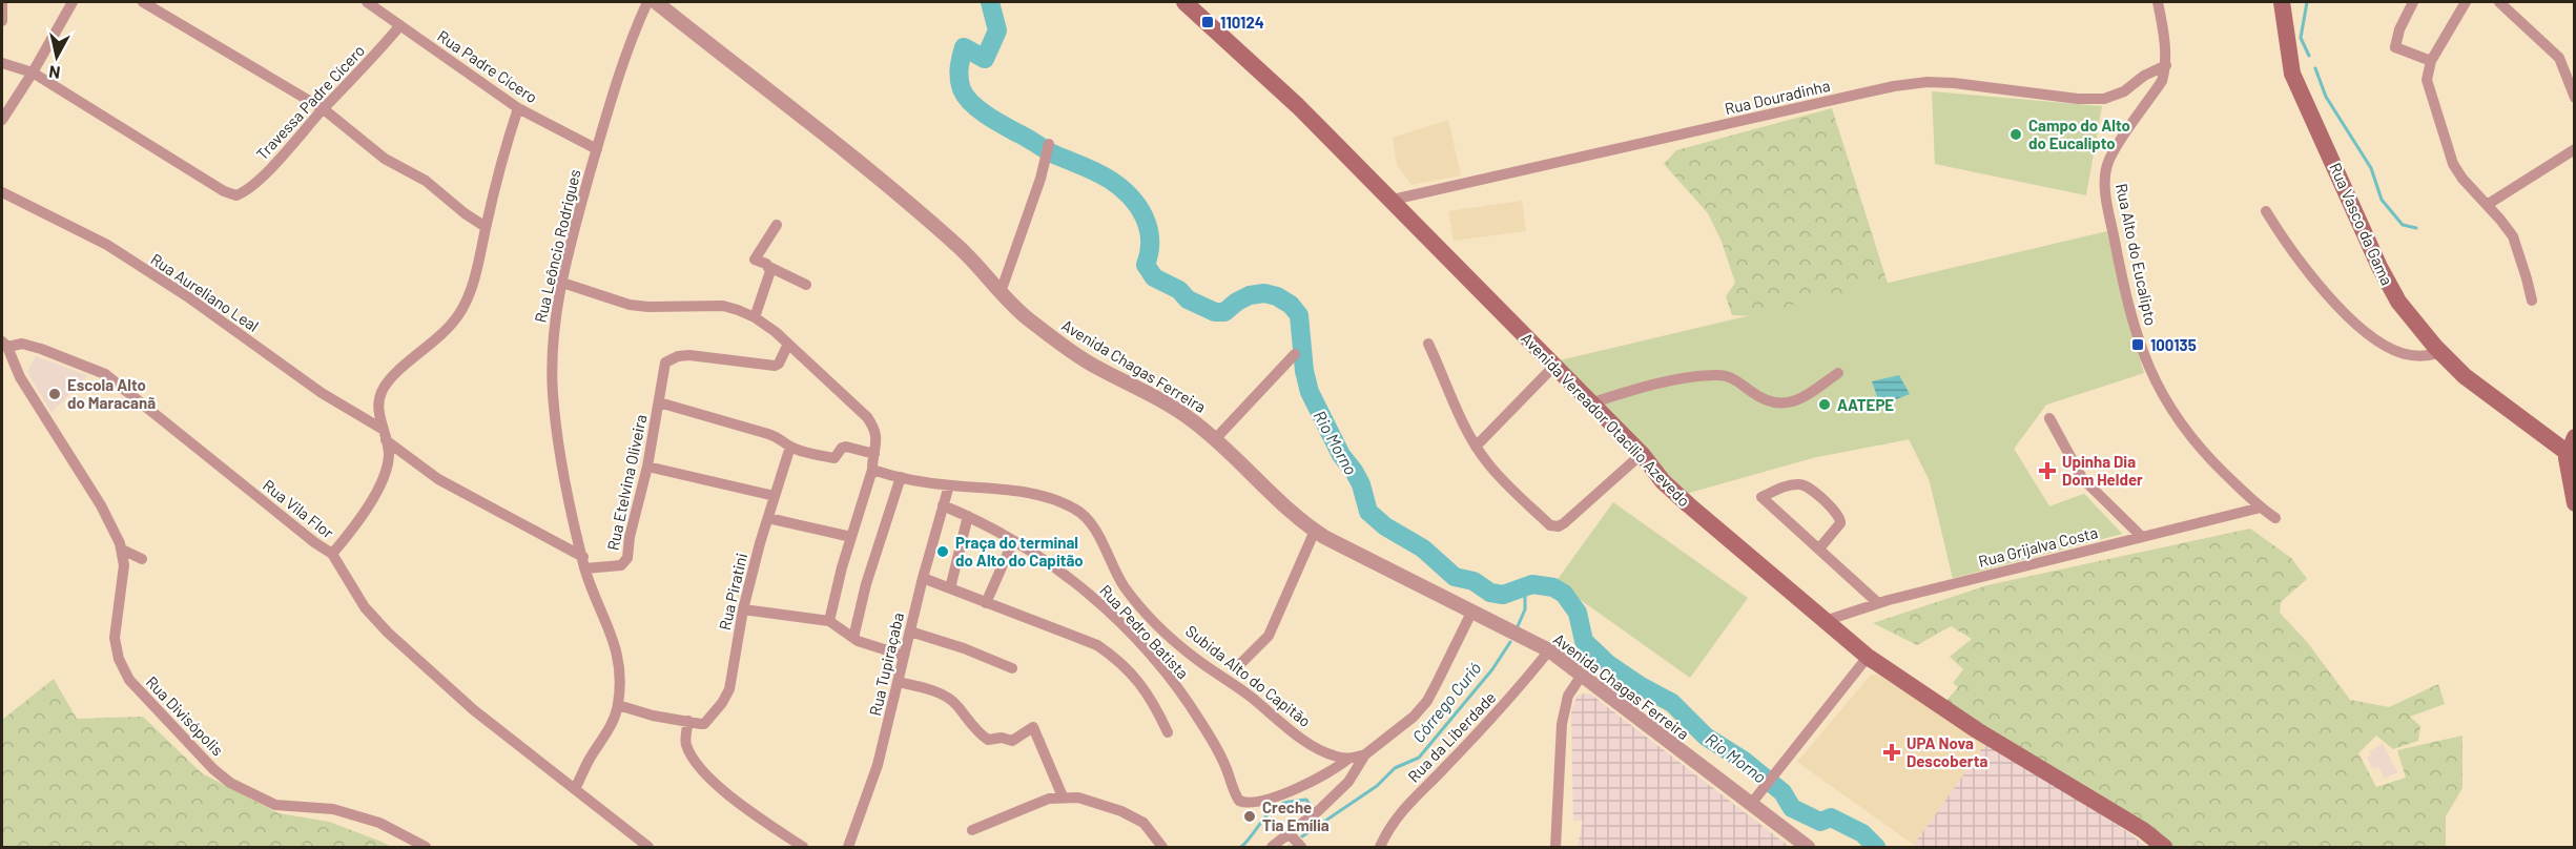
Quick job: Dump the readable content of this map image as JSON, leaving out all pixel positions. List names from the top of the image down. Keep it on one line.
{"streets":{"main road":["Rua Vasco da Gama","Avenida Vereador Otacílio Azevedo"],"street":["Rua Padre Cícero","Rua Douradinha","Travessa Padre Cícero","Rua Leôncio Rodrigues","Rua Alto do Eucalipto","Rua Aureliano Leal","Avenida Chagas Ferreira","Rua Etelvina Oliveira","Rua Vila Flor","Rua Grijalva Costa","Rua Piratini","Rua Pedro Batista","Rua Tupiraçaba","Subida Alto do Capitão","Rua Divisópolis","Rua da Liberdade"]},"crossings":[["Rua Padre Cícero","Travessa Padre Cícero"],["Rua Padre Cícero","Rua Leôncio Rodrigues"],["Rua Douradinha","Rua Alto do Eucalipto"],["Rua Douradinha","Avenida Vereador Otacílio Azevedo"],["Rua Leôncio Rodrigues","Rua Aureliano Leal"],["Rua Leôncio Rodrigues","Rua Etelvina Oliveira"],["Rua Leôncio Rodrigues","Rua Vila Flor"],["Rua Alto do Eucalipto","Rua Grijalva Costa"],["Rua Aureliano Leal","Rua Etelvina Oliveira"],["Avenida Chagas Ferreira","Rua da Liberdade"],["Avenida Vereador Otacílio Azevedo","Rua Grijalva Costa"],["Rua Vila Flor","Rua Divisópolis"],["Rua Pedro Batista","Rua Tupiraçaba"],["Rua Pedro Batista","Subida Alto do Capitão"],["Rua Tupiraçaba","Subida Alto do Capitão"]],"water":["Rio Morno","Córrego Curió"],"places":{"transit":["110124","100135"],"other":["Campo do Alto do Eucalipto","Escola Alto do Maracanã","AATEPE","Praça do terminal do Alto do Capitão","Creche Tia Emília"],"health":["Upinha Dia Dom Helder","UPA Nova Descoberta"]},"north":"bottom"}
